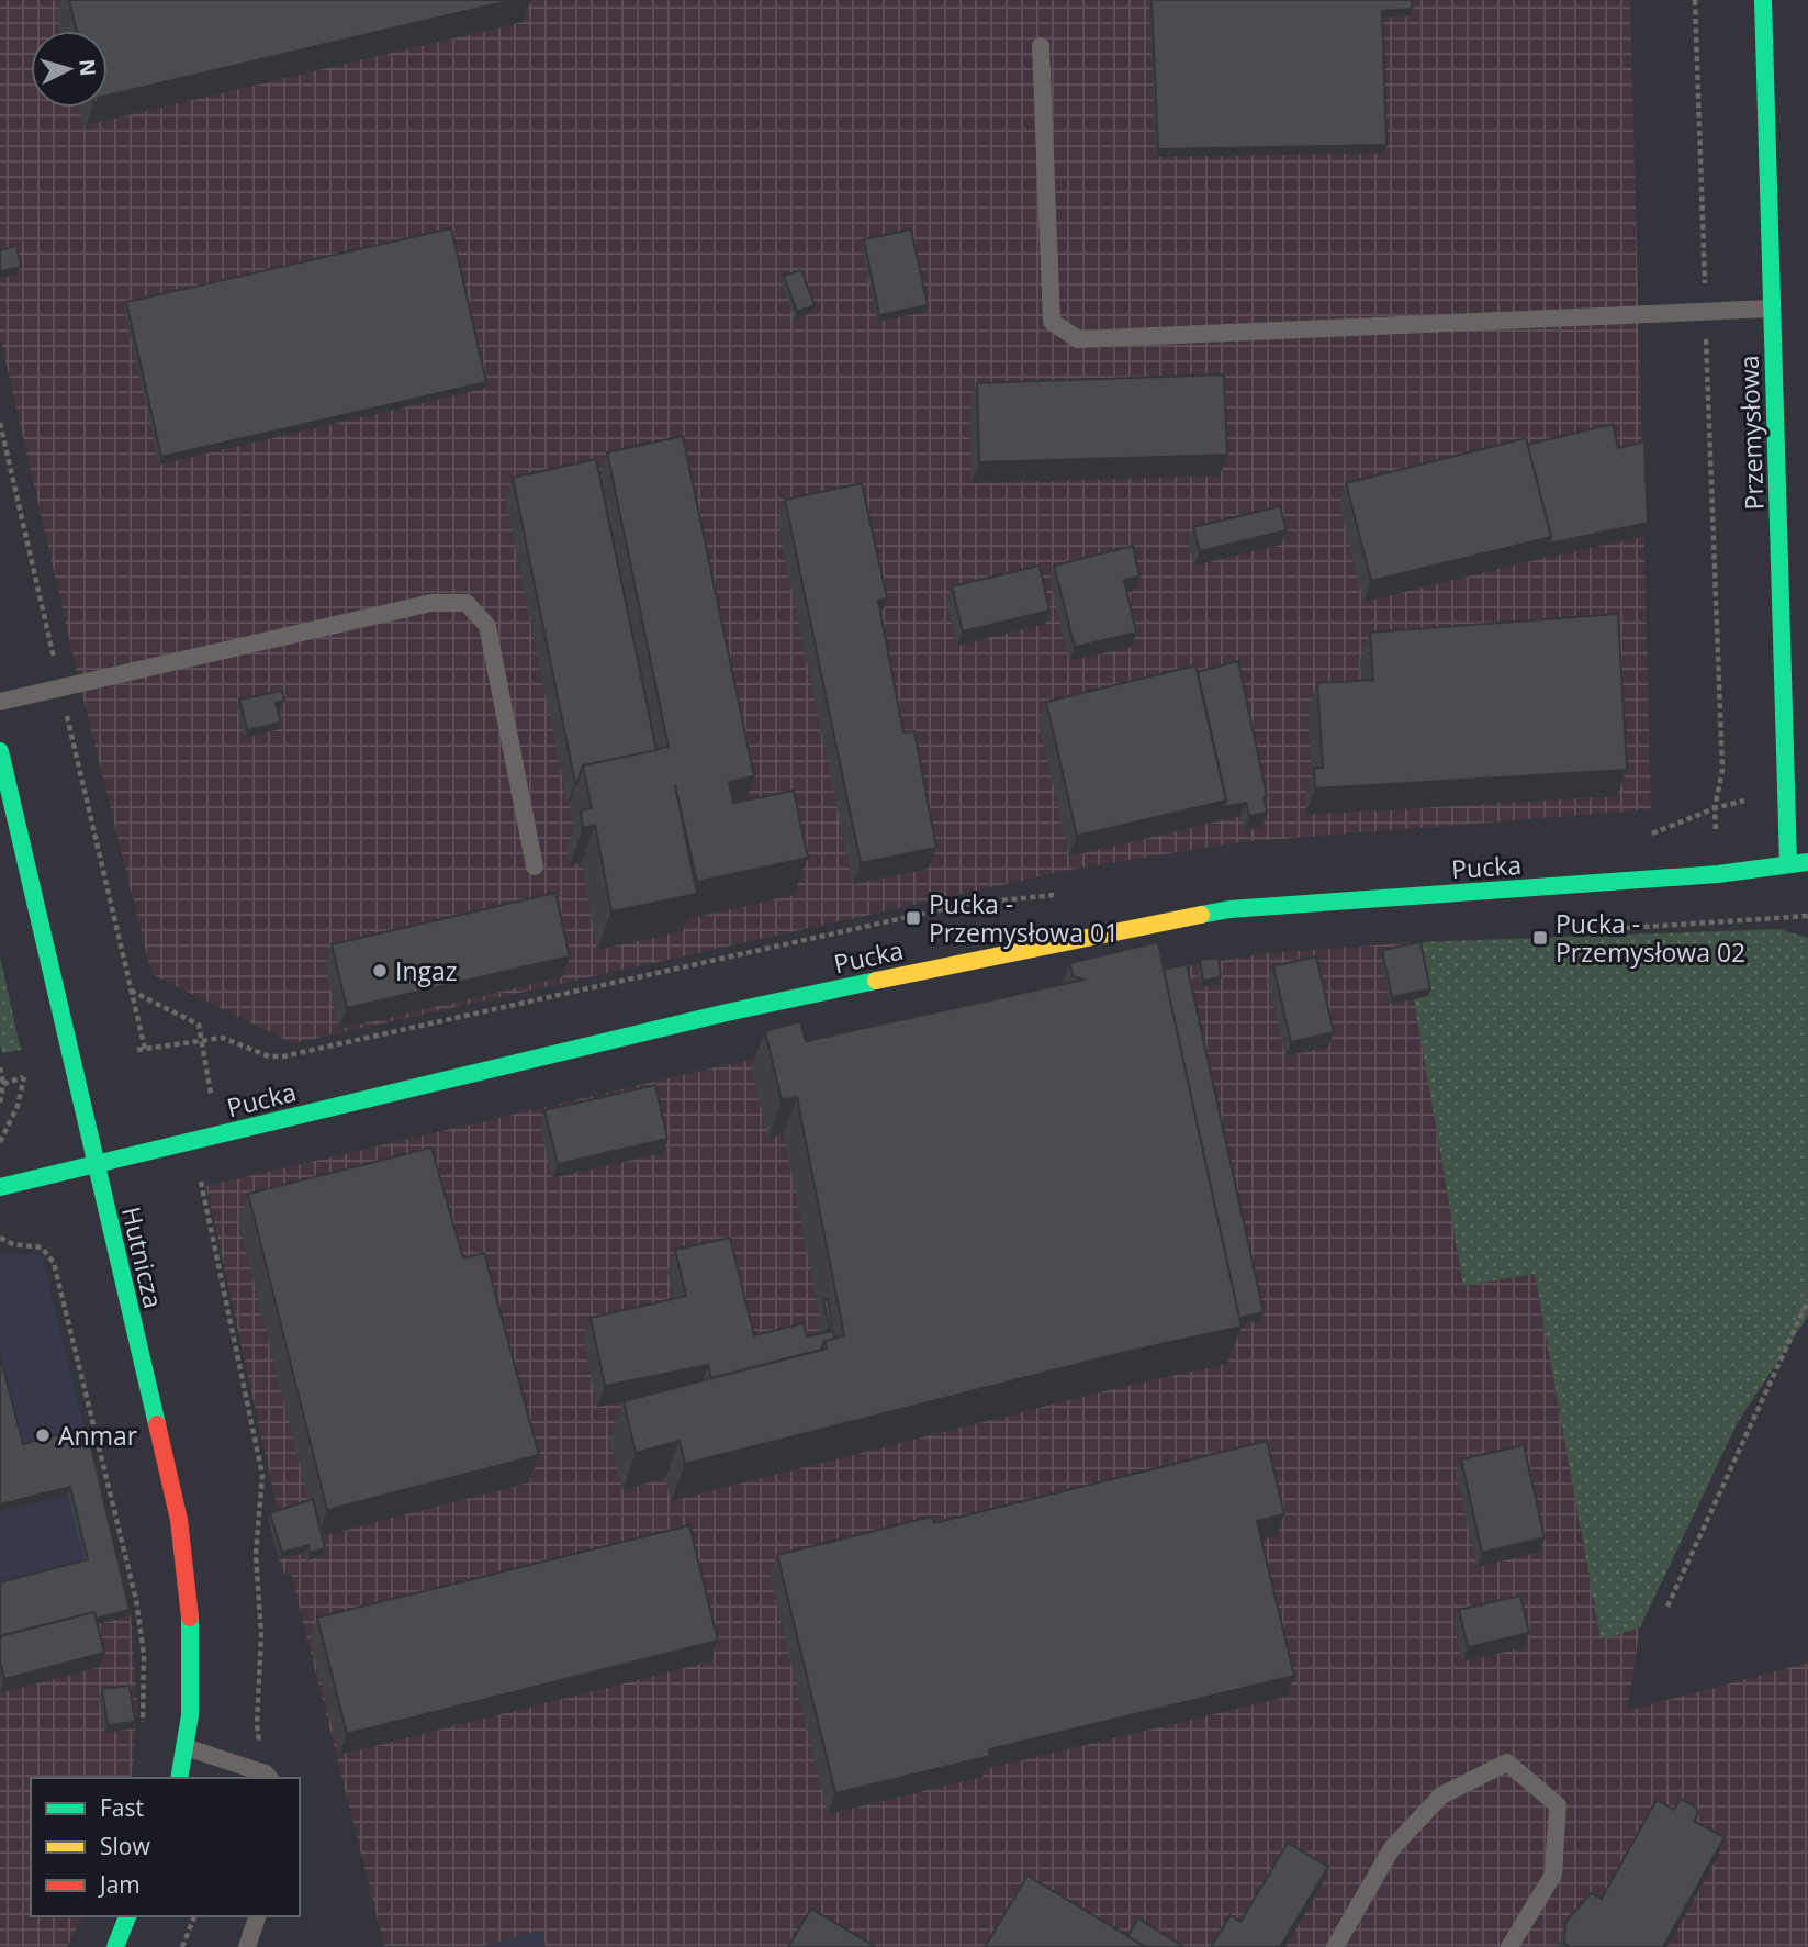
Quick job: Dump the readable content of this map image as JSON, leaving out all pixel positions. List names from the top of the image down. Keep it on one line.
{"streets":{"street":["Przemysłowa","Pucka","Hutnicza"]},"crossings":[["Przemysłowa","Pucka"],["Pucka","Hutnicza"]],"places":{"transit":["Pucka - Przemysłowa 01","Pucka - Przemysłowa 02"],"other":["Ingaz","Anmar"]},"legend":["Fast","Slow","Jam"],"north":"right"}
